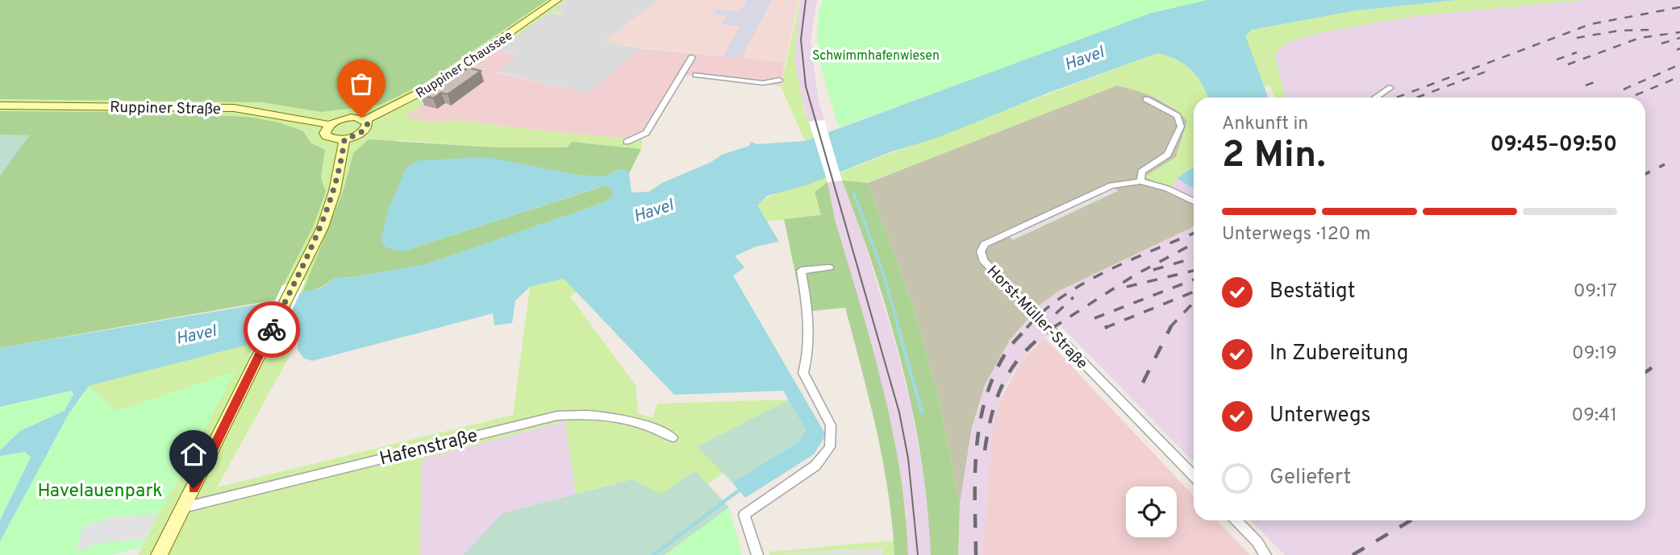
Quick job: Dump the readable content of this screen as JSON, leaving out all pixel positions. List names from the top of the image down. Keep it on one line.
{"streets":{"main road":["Ruppiner Chaussee","Ruppiner Straße"],"street":["Horst-Müller-Straße","Hafenstraße"]},"water":["Havel"],"parks":["Schwimmhafenwiesen","Havelauenpark"],"page":{"heading":["2 Min.","Ankunft in","09:45–09:50"],"bar":"Unterwegs · 120 m","list":[["Bestätigt","09:17"],["In Zubereitung","09:19"],["Unterwegs","09:41"],"Geliefert"]}}
